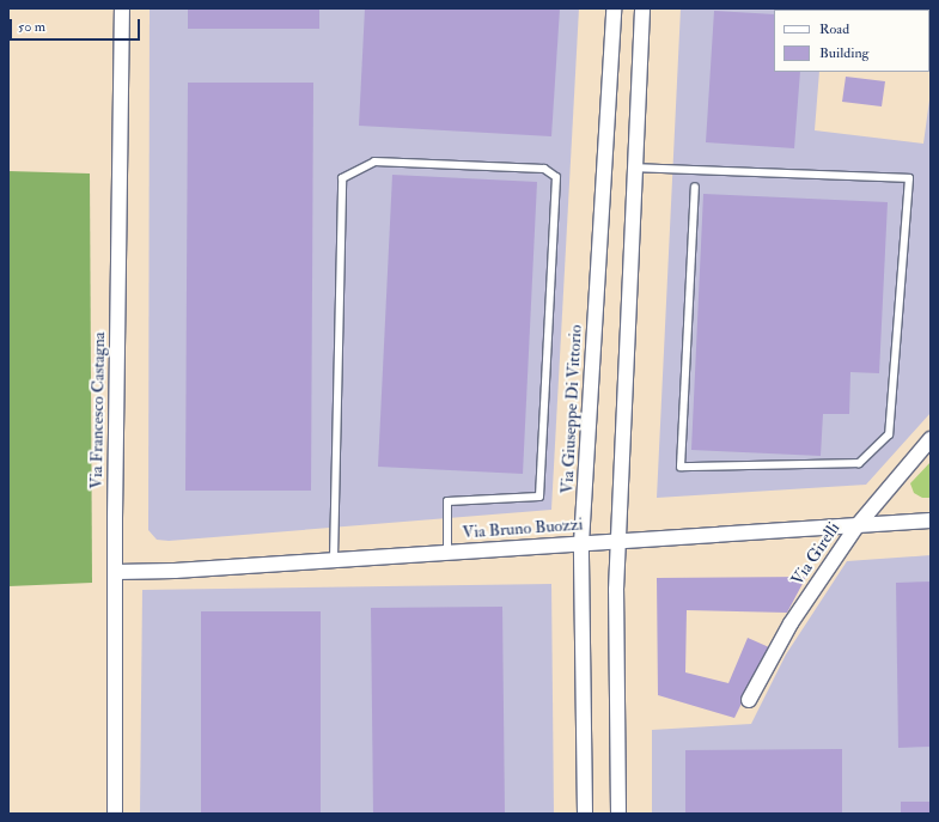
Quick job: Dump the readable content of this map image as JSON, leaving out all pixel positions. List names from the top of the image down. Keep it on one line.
{"streets":{"street":["Via Giuseppe Di Vittorio","Via Francesco Castagna","Via Bruno Buozzi","Via Girelli"]},"crossings":[["Via Giuseppe Di Vittorio","Via Bruno Buozzi"],["Via Francesco Castagna","Via Bruno Buozzi"],["Via Bruno Buozzi","Via Girelli"]],"legend":["Road","Building"],"scale_bar":"50 m"}
